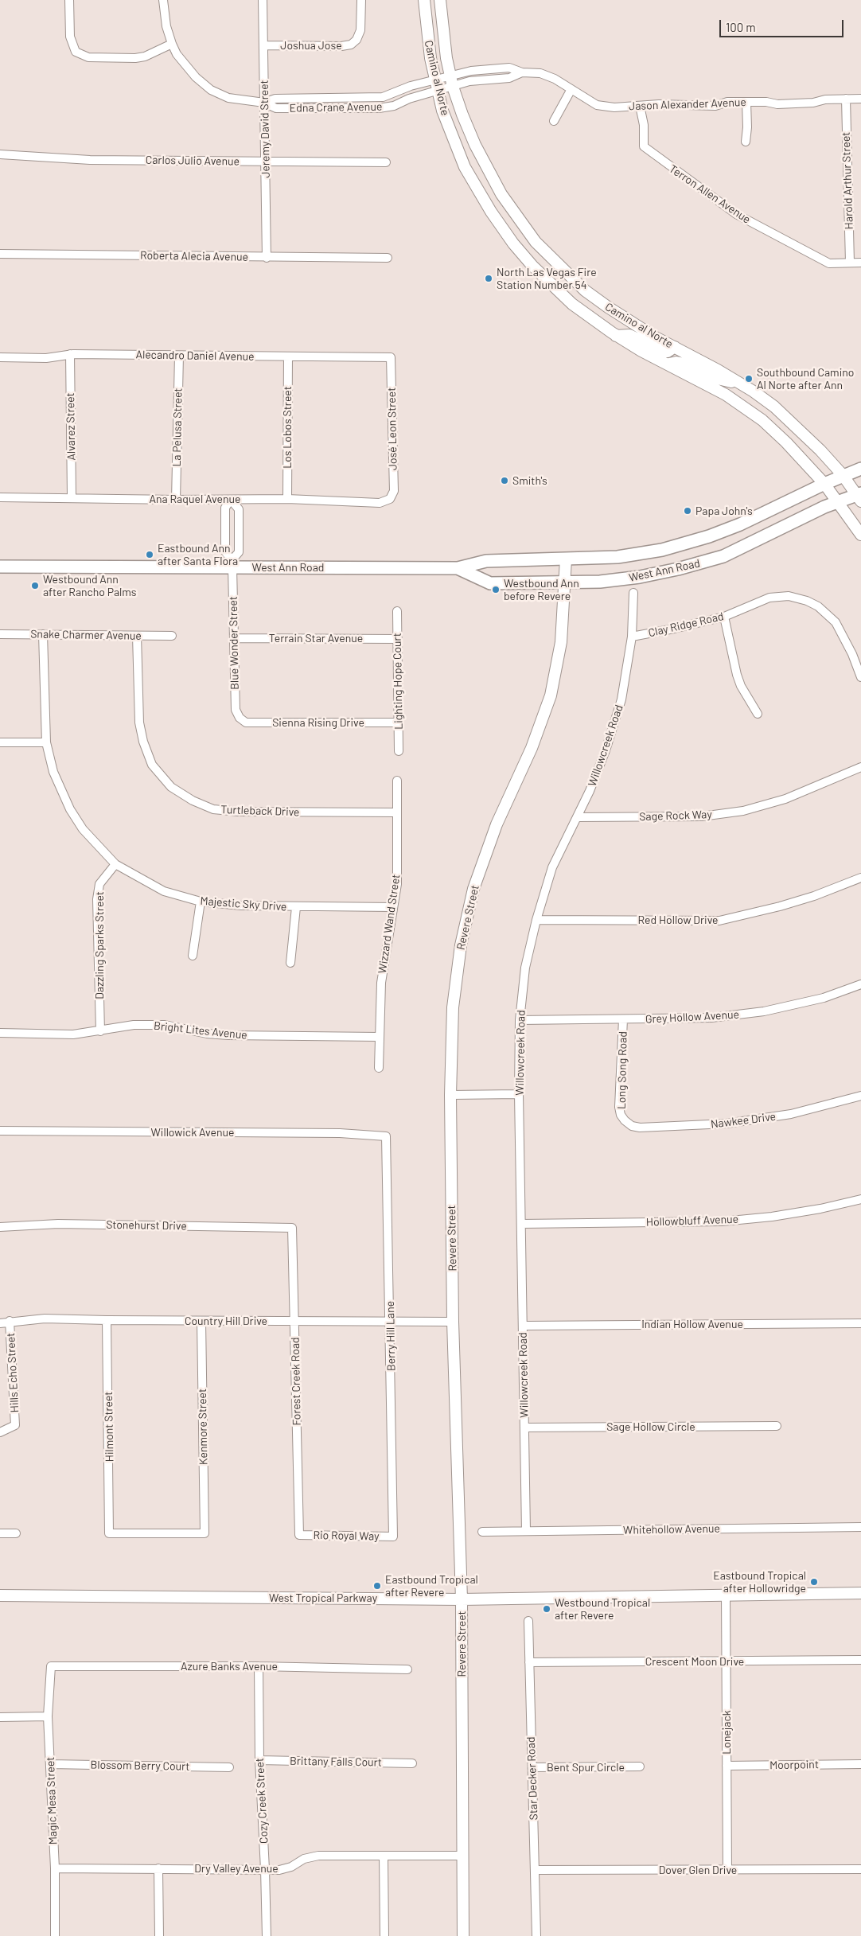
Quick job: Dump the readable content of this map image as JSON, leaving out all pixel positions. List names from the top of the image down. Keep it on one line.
{"streets":{"main road":["Camino al Norte","West Ann Road","Revere Street","West Tropical Parkway"],"street":["Joshua Jose","Jason Alexander Avenue","Edna Crane Avenue","Jeremy David Street","Carlos Julio Avenue","Harold Arthur Street","Terron Allen Avenue","Roberta Alecia Avenue","Alecandro Daniel Avenue","Alvarez Street","La Pelusa Street","Los Lobos Street","José Leon Street","Ana Raquel Avenue","Clay Ridge Road","Snake Charmer Avenue","Terrain Star Avenue","Blue Wonder Street","Lighting Hope Court","Sienna Rising Drive","Willowcreek Road","Turtleback Drive","Sage Rock Way","Majestic Sky Drive","Red Hollow Drive","Wizzard Wand Street","Dazzling Sparks Street","Grey Hollow Avenue","Bright Lites Avenue","Long Song Road","Nawkee Drive","Willowick Avenue","Hollowbluff Avenue","Stonehurst Drive","Country Hill Drive","Indian Hollow Avenue","Berry Hill Lane","Hills Echo Street","Forest Creek Road","Hilmont Street","Kenmore Street","Sage Hollow Circle","Whitehollow Avenue","Rio Royal Way","Crescent Moon Drive","Azure Banks Avenue","Lonejack","Brittany Falls Court","Moorpoint","Blossom Berry Court","Bent Spur Circle","Star Decker Road","Magic Mesa Street","Cozy Creek Street","Dry Valley Avenue","Dover Glen Drive"]},"crossings":[["Joshua Jose","Jeremy David Street"],["Camino al Norte","Jason Alexander Avenue"],["Camino al Norte","Edna Crane Avenue"],["Camino al Norte","West Ann Road"],["Jason Alexander Avenue","Edna Crane Avenue"],["Jason Alexander Avenue","Harold Arthur Street"],["Jason Alexander Avenue","Terron Allen Avenue"],["Edna Crane Avenue","Jeremy David Street"],["Jeremy David Street","Carlos Julio Avenue"],["Jeremy David Street","Roberta Alecia Avenue"],["Harold Arthur Street","Terron Allen Avenue"],["Alecandro Daniel Avenue","Alvarez Street"],["Alecandro Daniel Avenue","La Pelusa Street"],["Alecandro Daniel Avenue","Los Lobos Street"],["Alecandro Daniel Avenue","José Leon Street"],["Alvarez Street","Ana Raquel Avenue"],["La Pelusa Street","Ana Raquel Avenue"],["Los Lobos Street","Ana Raquel Avenue"],["José Leon Street","Ana Raquel Avenue"],["West Ann Road","Blue Wonder Street"],["West Ann Road","Revere Street"],["Clay Ridge Road","Willowcreek Road"],["Snake Charmer Avenue","Turtleback Drive"],["Snake Charmer Avenue","Majestic Sky Drive"],["Terrain Star Avenue","Blue Wonder Street"],["Terrain Star Avenue","Lighting Hope Court"],["Blue Wonder Street","Sienna Rising Drive"],["Lighting Hope Court","Sienna Rising Drive"],["Willowcreek Road","Sage Rock Way"],["Willowcreek Road","Red Hollow Drive"],["Willowcreek Road","Grey Hollow Avenue"],["Willowcreek Road","Hollowbluff Avenue"],["Willowcreek Road","Indian Hollow Avenue"],["Willowcreek Road","Sage Hollow Circle"],["Willowcreek Road","Whitehollow Avenue"],["Turtleback Drive","Wizzard Wand Street"],["Majestic Sky Drive","Wizzard Wand Street"],["Majestic Sky Drive","Dazzling Sparks Street"],["Revere Street","Country Hill Drive"],["Revere Street","West Tropical Parkway"],["Revere Street","Dry Valley Avenue"],["Wizzard Wand Street","Bright Lites Avenue"],["Dazzling Sparks Street","Bright Lites Avenue"],["Grey Hollow Avenue","Long Song Road"],["Long Song Road","Nawkee Drive"],["Willowick Avenue","Berry Hill Lane"],["Stonehurst Drive","Forest Creek Road"],["Country Hill Drive","Berry Hill Lane"],["Country Hill Drive","Hills Echo Street"],["Country Hill Drive","Forest Creek Road"],["Country Hill Drive","Hilmont Street"],["Country Hill Drive","Kenmore Street"],["Berry Hill Lane","Rio Royal Way"],["Forest Creek Road","Rio Royal Way"],["Hilmont Street","Kenmore Street"],["West Tropical Parkway","Lonejack"],["Crescent Moon Drive","Lonejack"],["Crescent Moon Drive","Star Decker Road"],["Azure Banks Avenue","Magic Mesa Street"],["Azure Banks Avenue","Cozy Creek Street"],["Lonejack","Moorpoint"],["Lonejack","Dover Glen Drive"],["Brittany Falls Court","Cozy Creek Street"],["Blossom Berry Court","Magic Mesa Street"],["Bent Spur Circle","Star Decker Road"],["Star Decker Road","Dover Glen Drive"],["Magic Mesa Street","Dry Valley Avenue"],["Cozy Creek Street","Dry Valley Avenue"]],"places":["North Las Vegas Fire Station Number 54","Southbound Camino Al Norte after Ann","Smith's","Papa John's","Eastbound Ann after Santa Flora","Westbound Ann after Rancho Palms","Westbound Ann before Revere","Eastbound Tropical after Hollowridge","Eastbound Tropical after Revere","Westbound Tropical after Revere"],"scale_bar":"100 m"}
